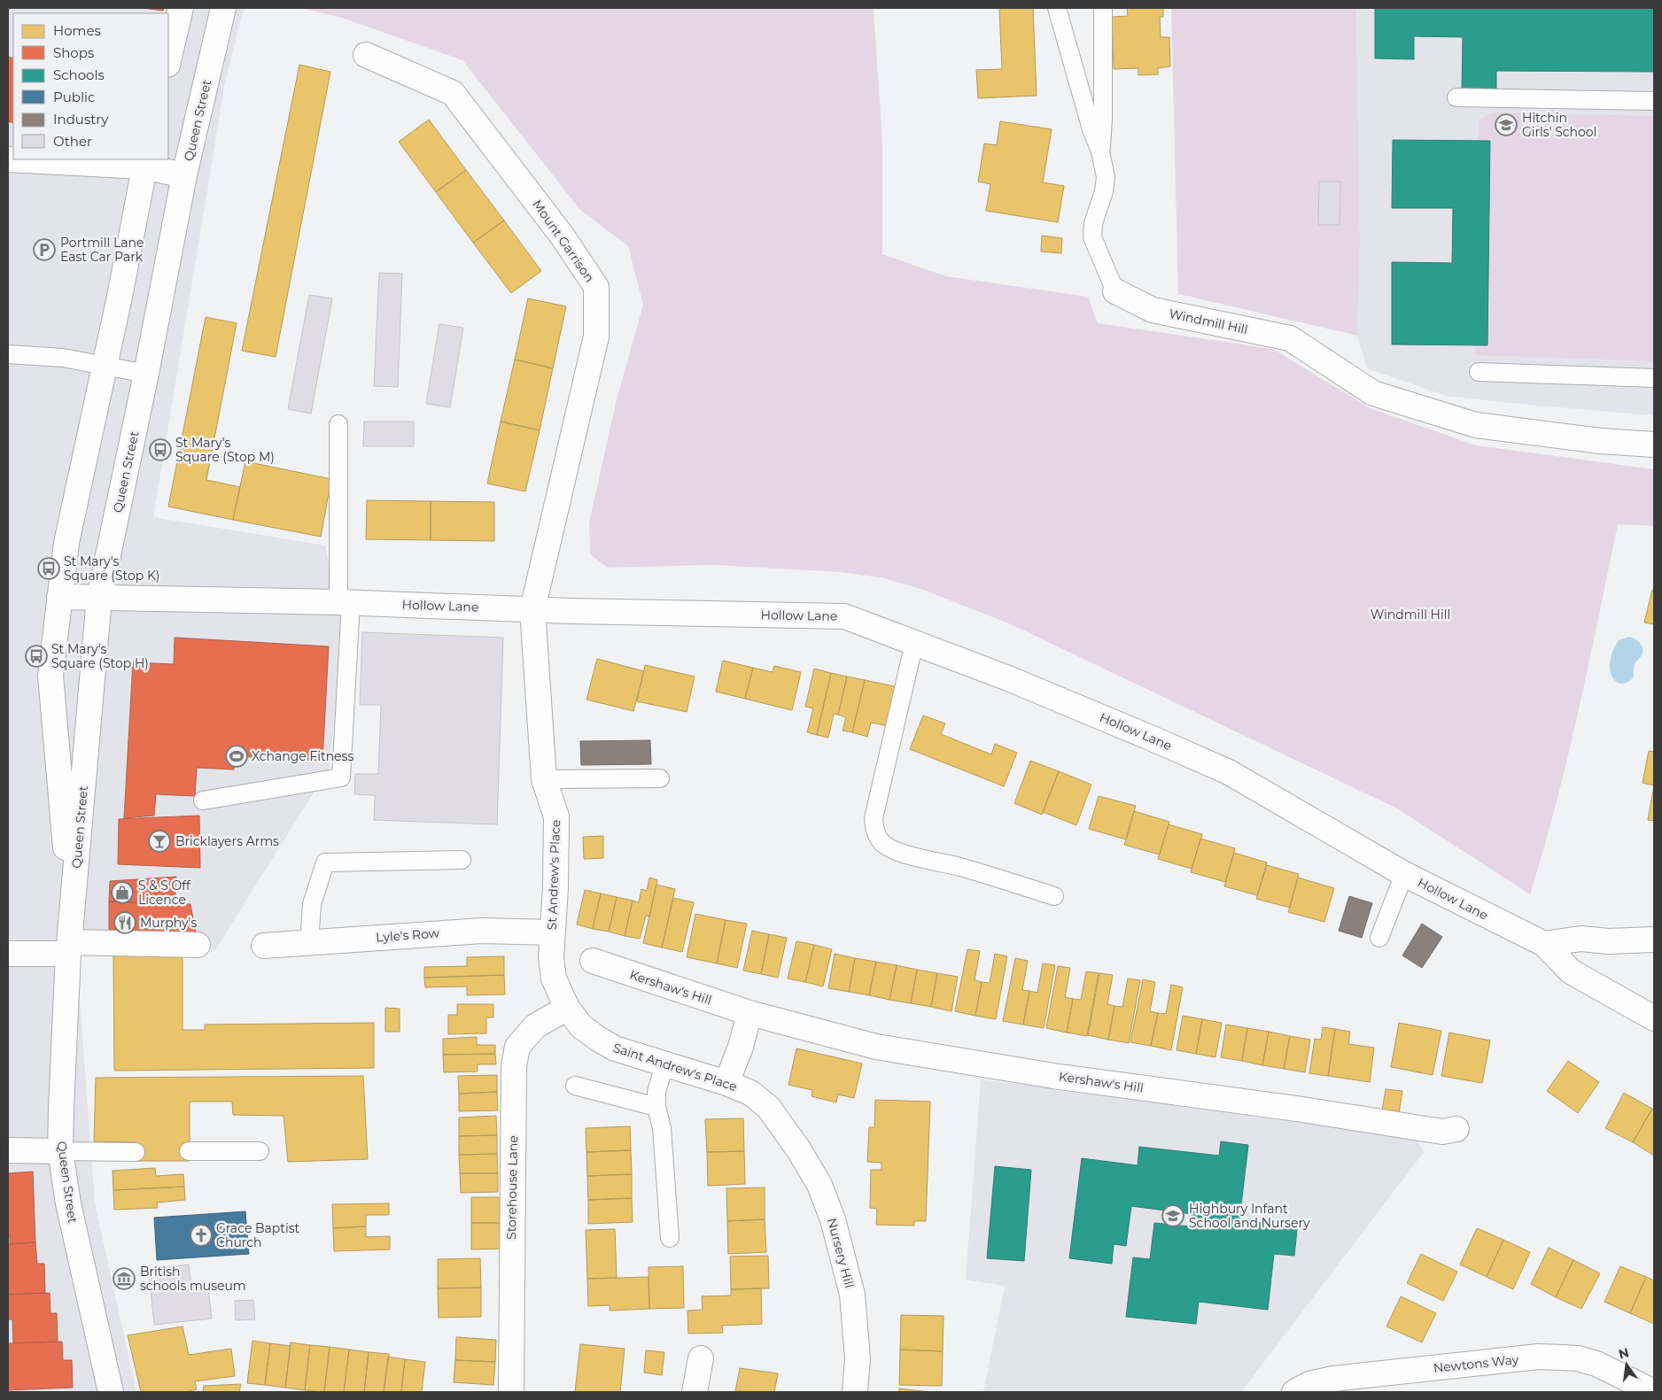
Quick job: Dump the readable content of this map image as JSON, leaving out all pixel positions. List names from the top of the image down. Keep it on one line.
{"streets":{"street":["Queen Street","Mount Garrison","Windmill Hill","Hollow Lane","St Andrew's Place","Lyle's Row","Kershaw's Hill","Saint Andrew's Place","Storehouse Lane","Nursery Hill","Newtons Way"]},"crossings":[["Queen Street","Hollow Lane"],["Mount Garrison","Hollow Lane"],["Mount Garrison","St Andrew's Place"],["Hollow Lane","St Andrew's Place"],["St Andrew's Place","Lyle's Row"],["St Andrew's Place","Saint Andrew's Place"],["St Andrew's Place","Storehouse Lane"],["Saint Andrew's Place","Storehouse Lane"],["Saint Andrew's Place","Nursery Hill"]],"parks":["Windmill Hill"],"places":{"school or university":["Hitchin Girls' School","Highbury Infant School and Nursery"],"parking":["Portmill Lane East Car Park"],"bus stop":["St Mary's Square (Stop M)","St Mary's Square (Stop K)","St Mary's Square (Stop H)"],"sports":["Xchange Fitness"],"bar":["Bricklayers Arms"],"shop":["S & S Off Licence"],"restaurant":["Murphy's"],"church":["Grace Baptist Church"],"museum":["British schools museum"]},"legend":["Homes","Shops","Schools","Public","Industry","Other"],"north":"top"}
